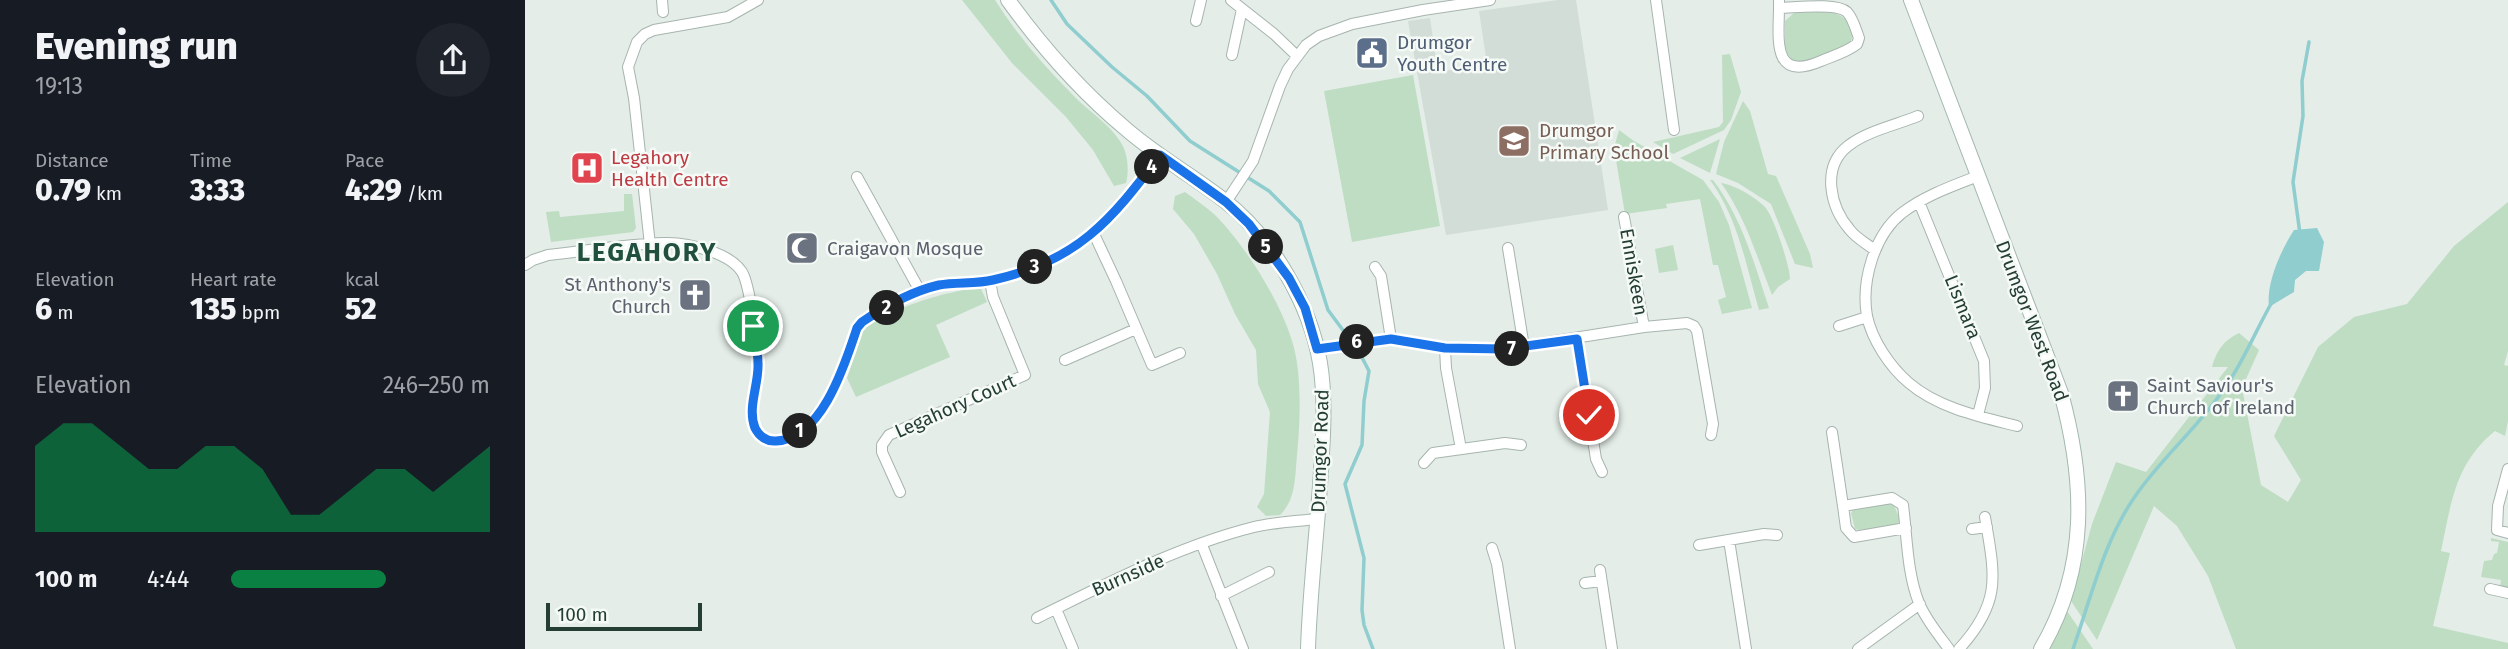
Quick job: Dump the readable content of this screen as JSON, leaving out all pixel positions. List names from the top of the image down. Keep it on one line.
{"streets":{"street":["Enniskeen","Lismara","Drumgor West Road","Legahory Court","Drumgor Road","Burnside"]},"crossings":[["Drumgor Road","Burnside"]],"districts":["LEGAHORY"],"places":{"public building":["Drumgor Youth Centre"],"school or university":["Drumgor Primary School"],"hospital":["Legahory Health Centre"],"mosque":["Craigavon Mosque"],"church":["St Anthony's Church","Saint Saviour's Church of Ireland"]},"scale_bar":"100 m","page":{"heading":["Evening run","19:13"],"stats":[["Distance","0.79 km"],["Time","3:33"],["Pace","4:29 /km"],["Elevation","6 m"],["Heart rate","135 bpm"],["kcal","52"]],"pins":["4","5","3","2","6","7","1"],"chart":["Elevation","246–250 m"],"list":[{"name":"100 m","note":"4:44"}],"scale":"100 m"}}
